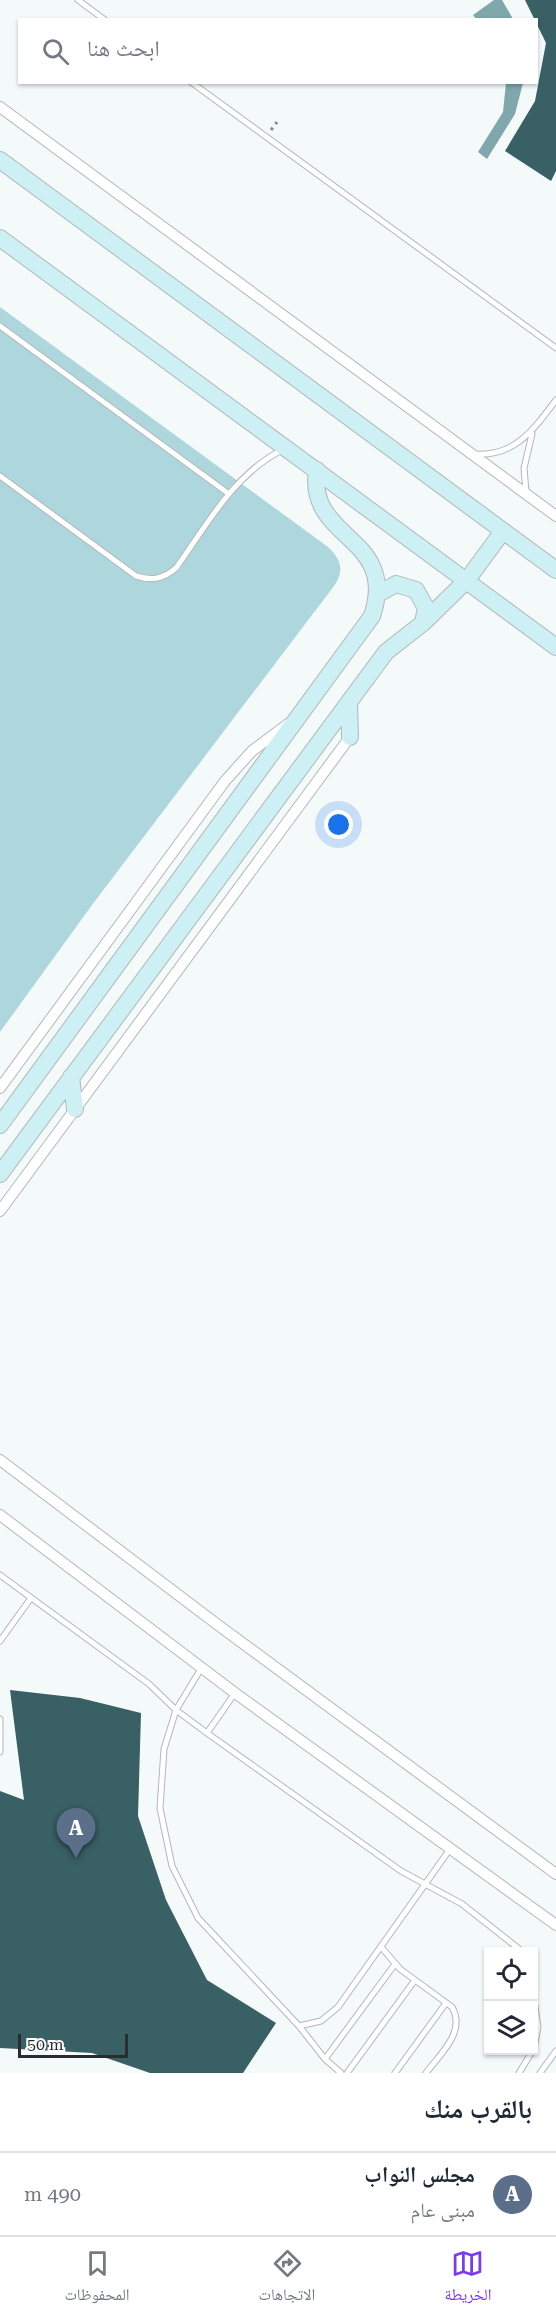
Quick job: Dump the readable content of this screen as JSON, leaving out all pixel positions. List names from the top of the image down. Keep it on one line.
{"scale_bar":"50 m","page":{"search":"ابحث هنا","pins":"A","scale":"50 m","heading":"بالقرب منك","list":[{"mark":"A","name":"مجلس النواب","note":"مبنى عام","value":"490 m"}],"nav":["الخريطة","الاتجاهات","المحفوظات"]}}
